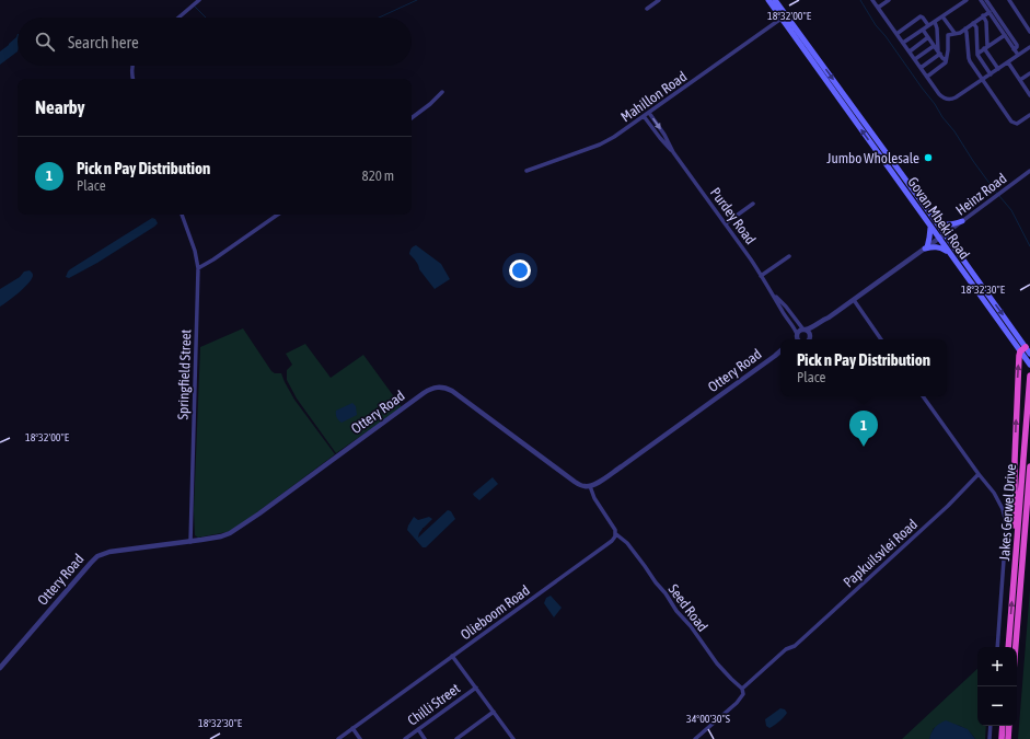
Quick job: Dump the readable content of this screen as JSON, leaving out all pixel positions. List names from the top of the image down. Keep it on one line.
{"streets":{"highway":["Jakes Gerwel Drive"],"main road":["Govan Mbeki Road"],"street":["Mahillon Road","Heinz Road","Purdey Road","Ottery Road","Springfield Street","Papkuilsvlei Road","Seed Road","Olieboom Road","Chilli Street"]},"crossings":[["Mahillon Road","Purdey Road"],["Mahillon Road","Govan Mbeki Road"],["Heinz Road","Govan Mbeki Road"],["Ottery Road","Springfield Street"],["Papkuilsvlei Road","Seed Road"],["Seed Road","Olieboom Road"]],"places":["Jumbo Wholesale"],"page":{"search":"Search here","heading":"Nearby","list":[{"mark":"1","name":"Pick n Pay Distribution","note":"Place","value":"820 m"}],"popup":["Pick n Pay Distribution","Place"],"pins":"1","map_buttons":["+","−"]},"coordinates":["18°32'00\"E","18°32'30\"E","34°00'30\"S"]}
